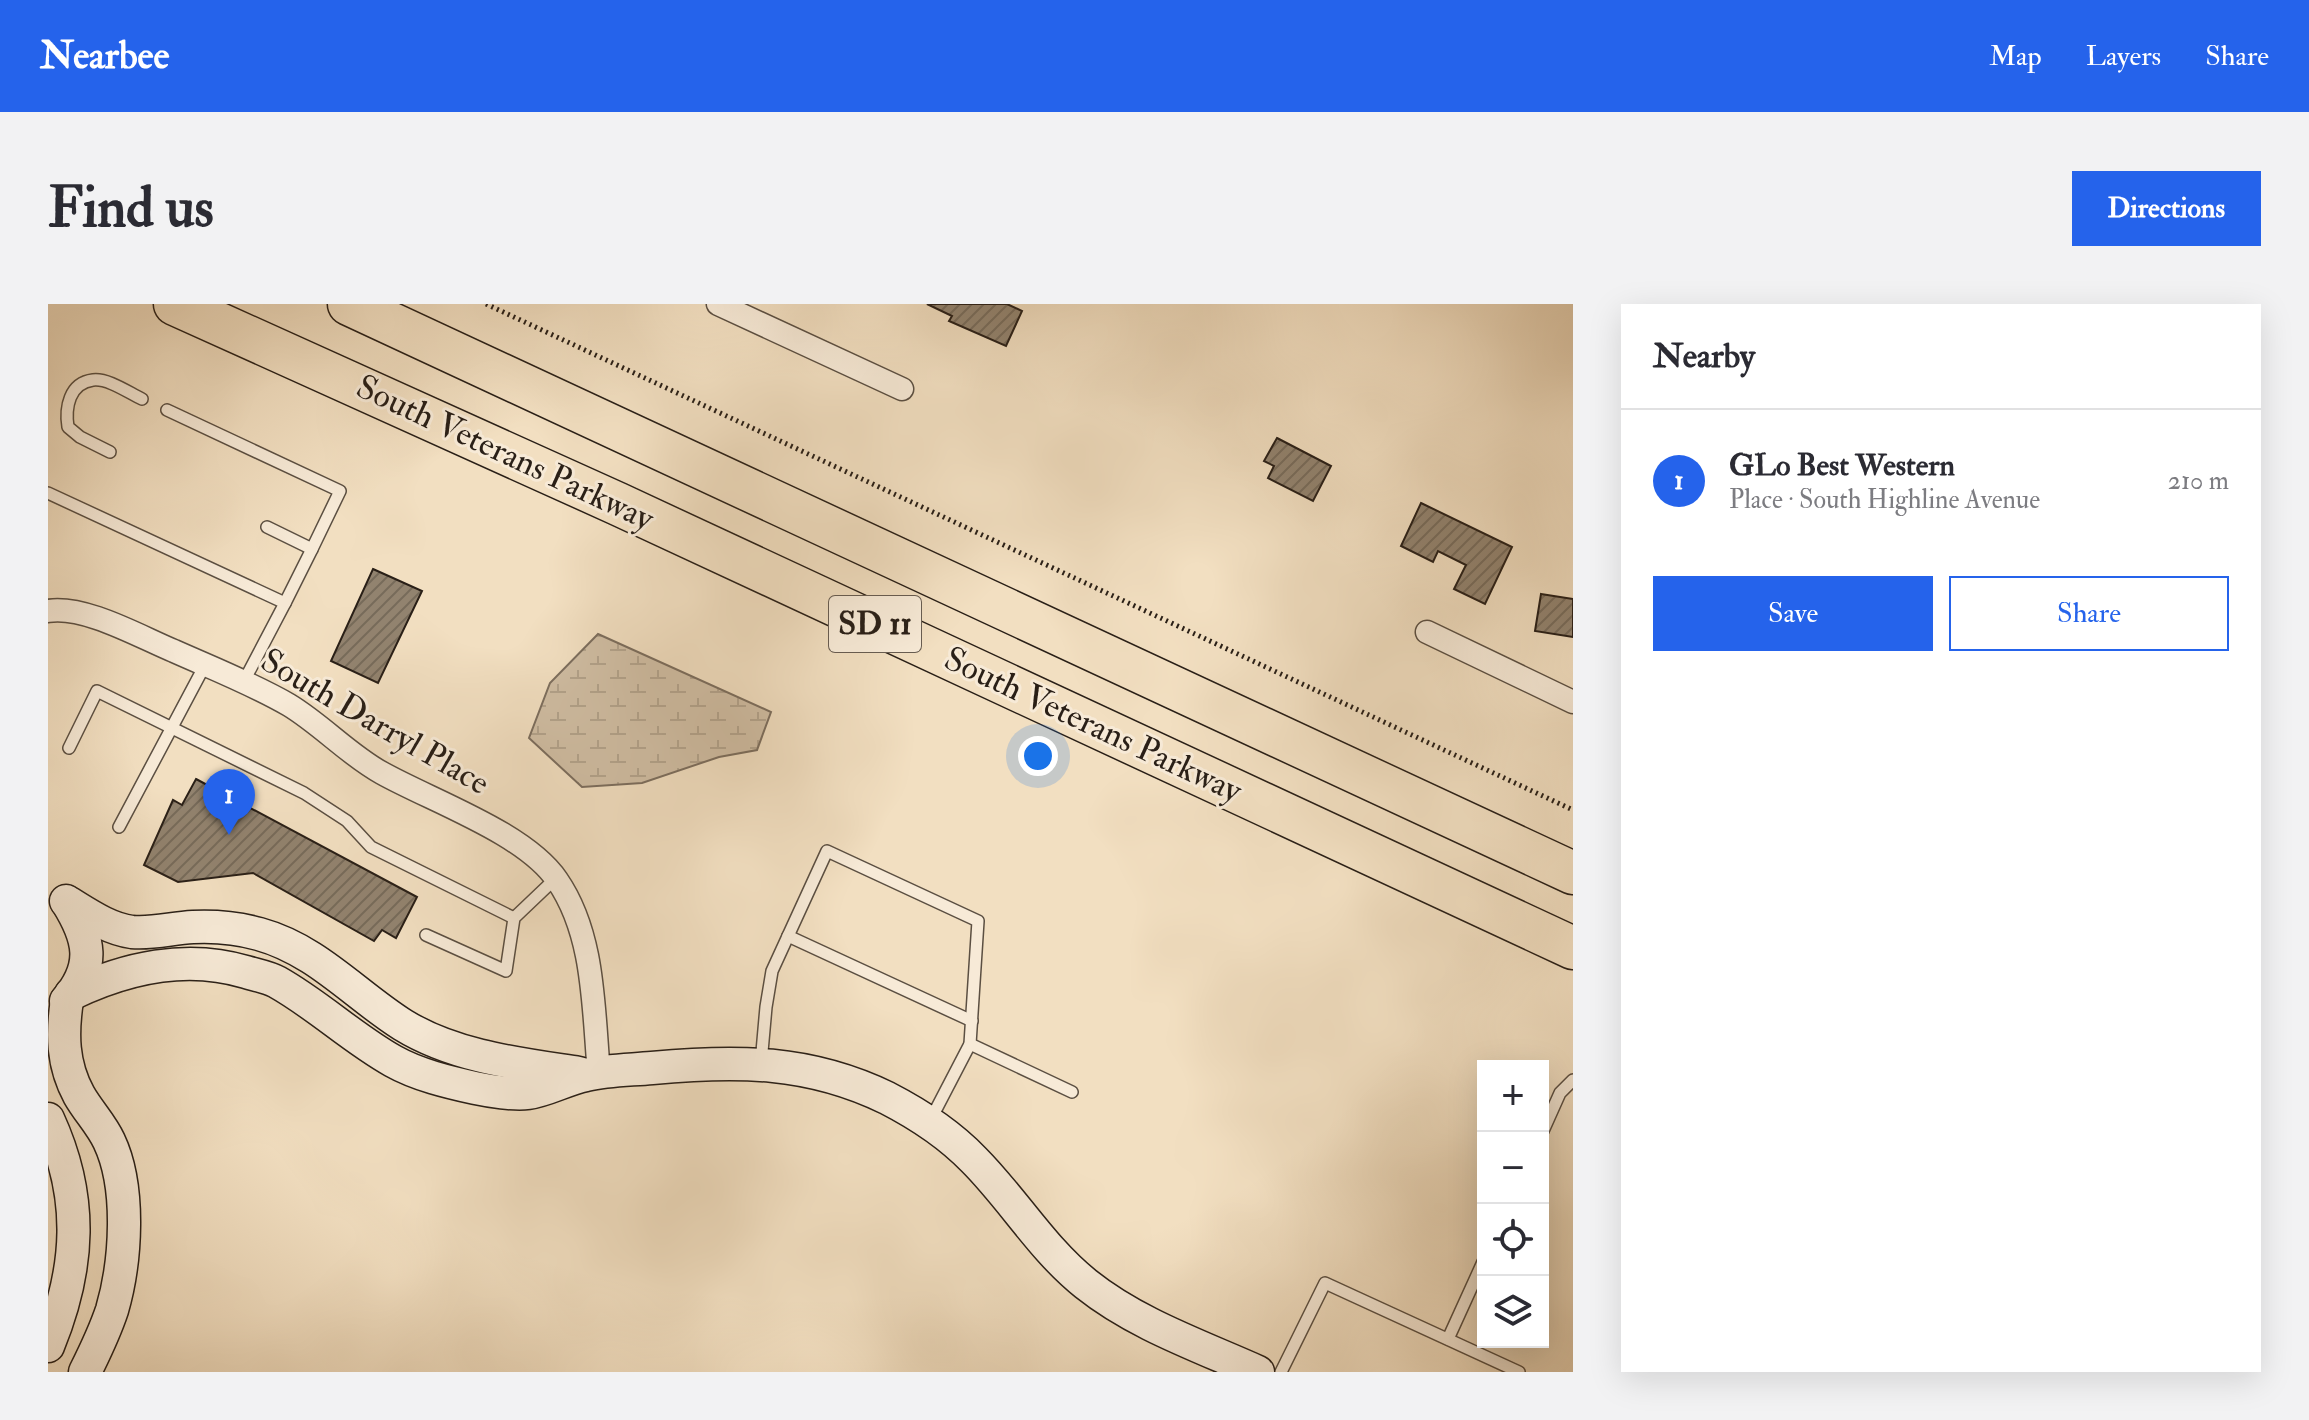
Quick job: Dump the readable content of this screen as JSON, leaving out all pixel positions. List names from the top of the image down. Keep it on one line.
{"streets":{"highway":["South Veterans Parkway","SD 11"],"street":["South Darryl Place"]},"page":{"header":"Nearbee","nav":["Map","Layers","Share"],"buttons":["Directions",["Save","Share"]],"title":"Find us","heading":"Nearby","list":[{"mark":"1","name":"GLo Best Western","note":"Place · South Highline Avenue","value":"210 m"}],"pins":"1","map_buttons":["+","−"]}}
